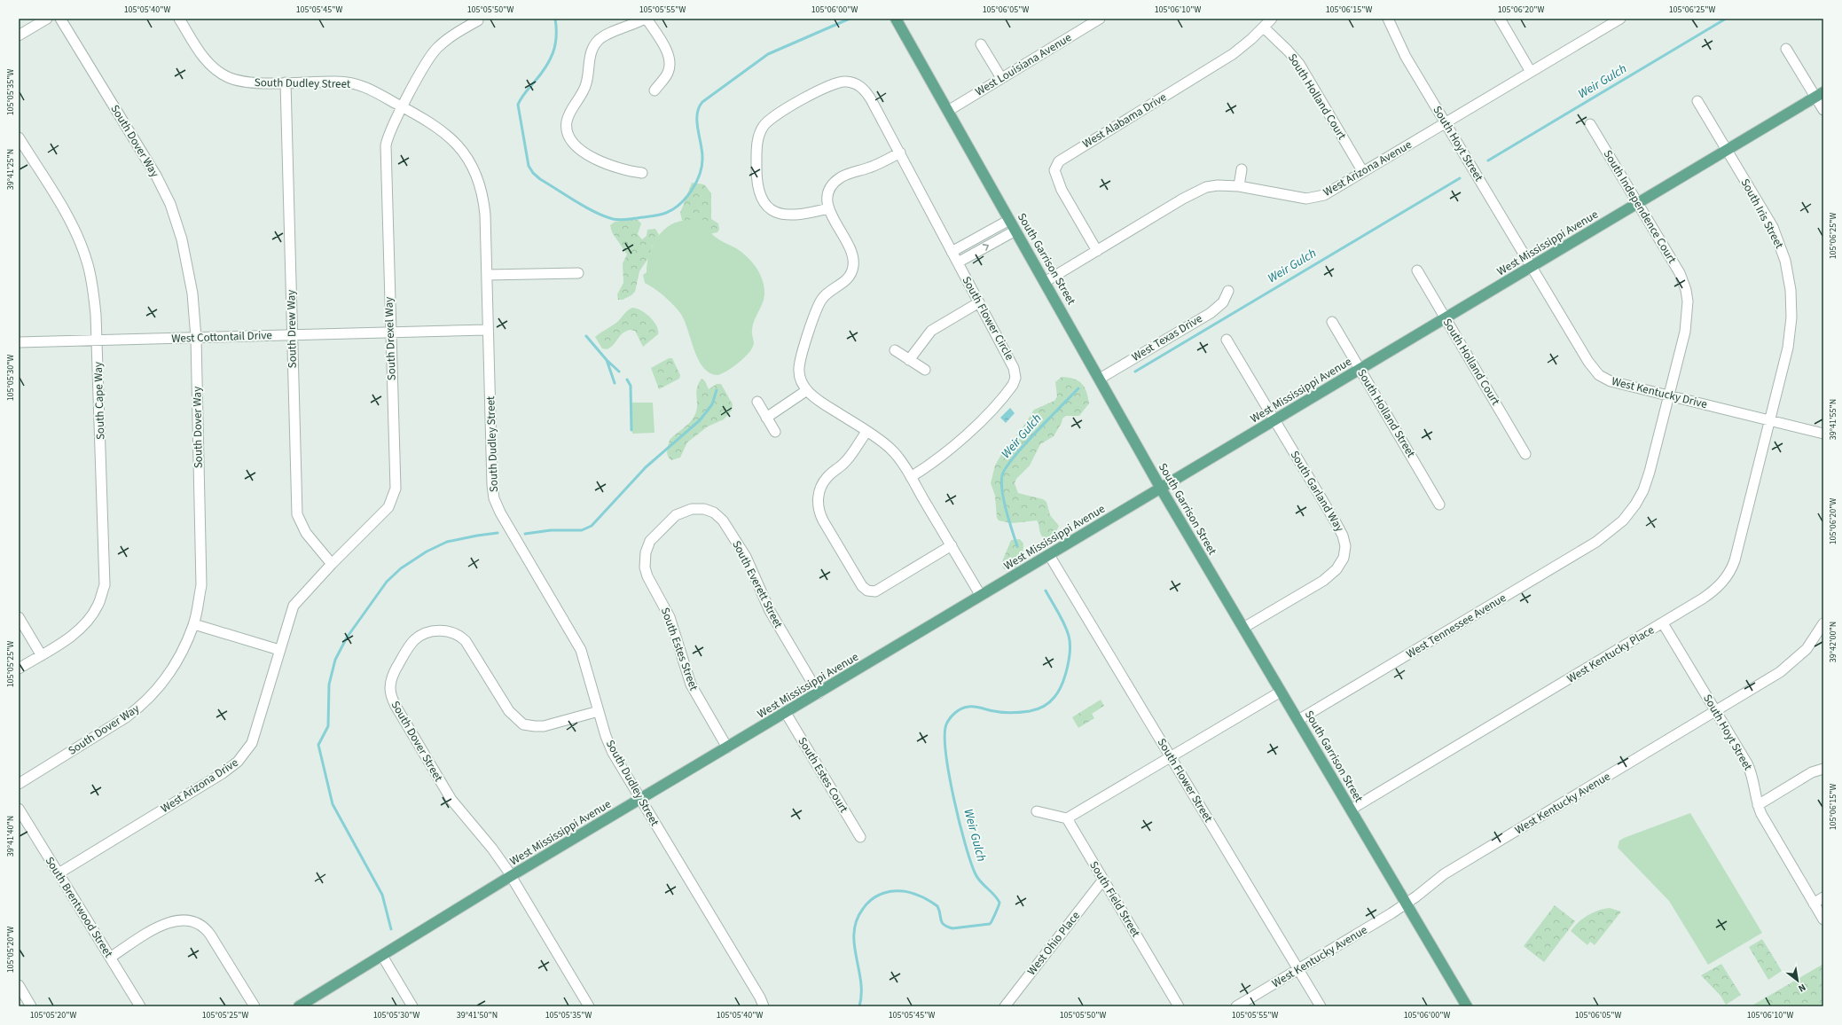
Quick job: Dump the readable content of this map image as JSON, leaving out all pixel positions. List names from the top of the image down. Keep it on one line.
{"streets":{"main road":["West Mississippi Avenue","South Garrison Street"],"street":["West Louisiana Avenue","South Dudley Street","South Holland Court","West Alabama Drive","South Dover Way","South Hoyt Street","West Arizona Avenue","South Independence Court","South Iris Street","South Flower Circle","South Drew Way","West Cottontail Drive","West Texas Drive","South Drexel Way","West Kentucky Drive","South Cape Way","South Holland Street","South Garland Way","South Everett Street","West Tennessee Avenue","South Estes Street","West Kentucky Place","South Dover Street","South Estes Court","South Flower Street","West Arizona Drive","West Kentucky Avenue","South Field Street","South Brentwood Street","West Ohio Place"]},"crossings":[["West Louisiana Avenue","South Garrison Street"],["South Dudley Street","West Mississippi Avenue"],["South Dudley Street","South Drew Way"],["South Dudley Street","West Cottontail Drive"],["South Dudley Street","South Drexel Way"],["South Dudley Street","South Dover Street"],["South Holland Court","West Alabama Drive"],["South Holland Court","West Arizona Avenue"],["South Holland Court","West Mississippi Avenue"],["West Alabama Drive","West Arizona Avenue"],["South Dover Way","West Cottontail Drive"],["South Hoyt Street","West Arizona Avenue"],["South Hoyt Street","West Mississippi Avenue"],["South Hoyt Street","West Kentucky Drive"],["South Hoyt Street","West Kentucky Place"],["South Hoyt Street","West Kentucky Avenue"],["West Arizona Avenue","South Garrison Street"],["South Independence Court","West Mississippi Avenue"],["South Independence Court","West Kentucky Drive"],["South Independence Court","West Tennessee Avenue"],["South Iris Street","West Mississippi Avenue"],["South Iris Street","West Kentucky Drive"],["South Iris Street","West Kentucky Place"],["West Mississippi Avenue","South Garrison Street"],["West Mississippi Avenue","West Kentucky Drive"],["West Mississippi Avenue","South Holland Street"],["West Mississippi Avenue","South Garland Way"],["West Mississippi Avenue","South Everett Street"],["West Mississippi Avenue","South Estes Street"],["West Mississippi Avenue","South Dover Street"],["West Mississippi Avenue","South Estes Court"],["West Mississippi Avenue","South Flower Street"],["South Garrison Street","South Flower Circle"],["South Garrison Street","West Texas Drive"],["South Garrison Street","South Garland Way"],["South Garrison Street","West Tennessee Avenue"],["South Garrison Street","West Kentucky Place"],["South Garrison Street","West Kentucky Avenue"],["South Drew Way","West Cottontail Drive"],["South Drew Way","South Drexel Way"],["West Cottontail Drive","South Drexel Way"],["West Cottontail Drive","South Cape Way"],["South Drexel Way","West Arizona Drive"],["West Kentucky Drive","West Tennessee Avenue"],["West Kentucky Drive","West Kentucky Place"],["South Everett Street","South Estes Street"],["South Flower Street","West Kentucky Avenue"],["West Arizona Drive","South Brentwood Street"],["South Field Street","West Ohio Place"]],"water":["Weir Gulch"],"north":"bottom right","coordinates":["105°05'40\"W","105°05'45\"W","105°05'50\"W","105°05'55\"W","105°06'00\"W","105°06'05\"W","105°06'10\"W","105°06'15\"W","105°06'20\"W","105°06'25\"W","105°05'35\"W","39°41'25\"N","105°05'30\"W","39°41'55\"N","39°42'00\"N","105°05'25\"W","39°41'40\"N","105°05'20\"W","39°41'50\"N"]}
